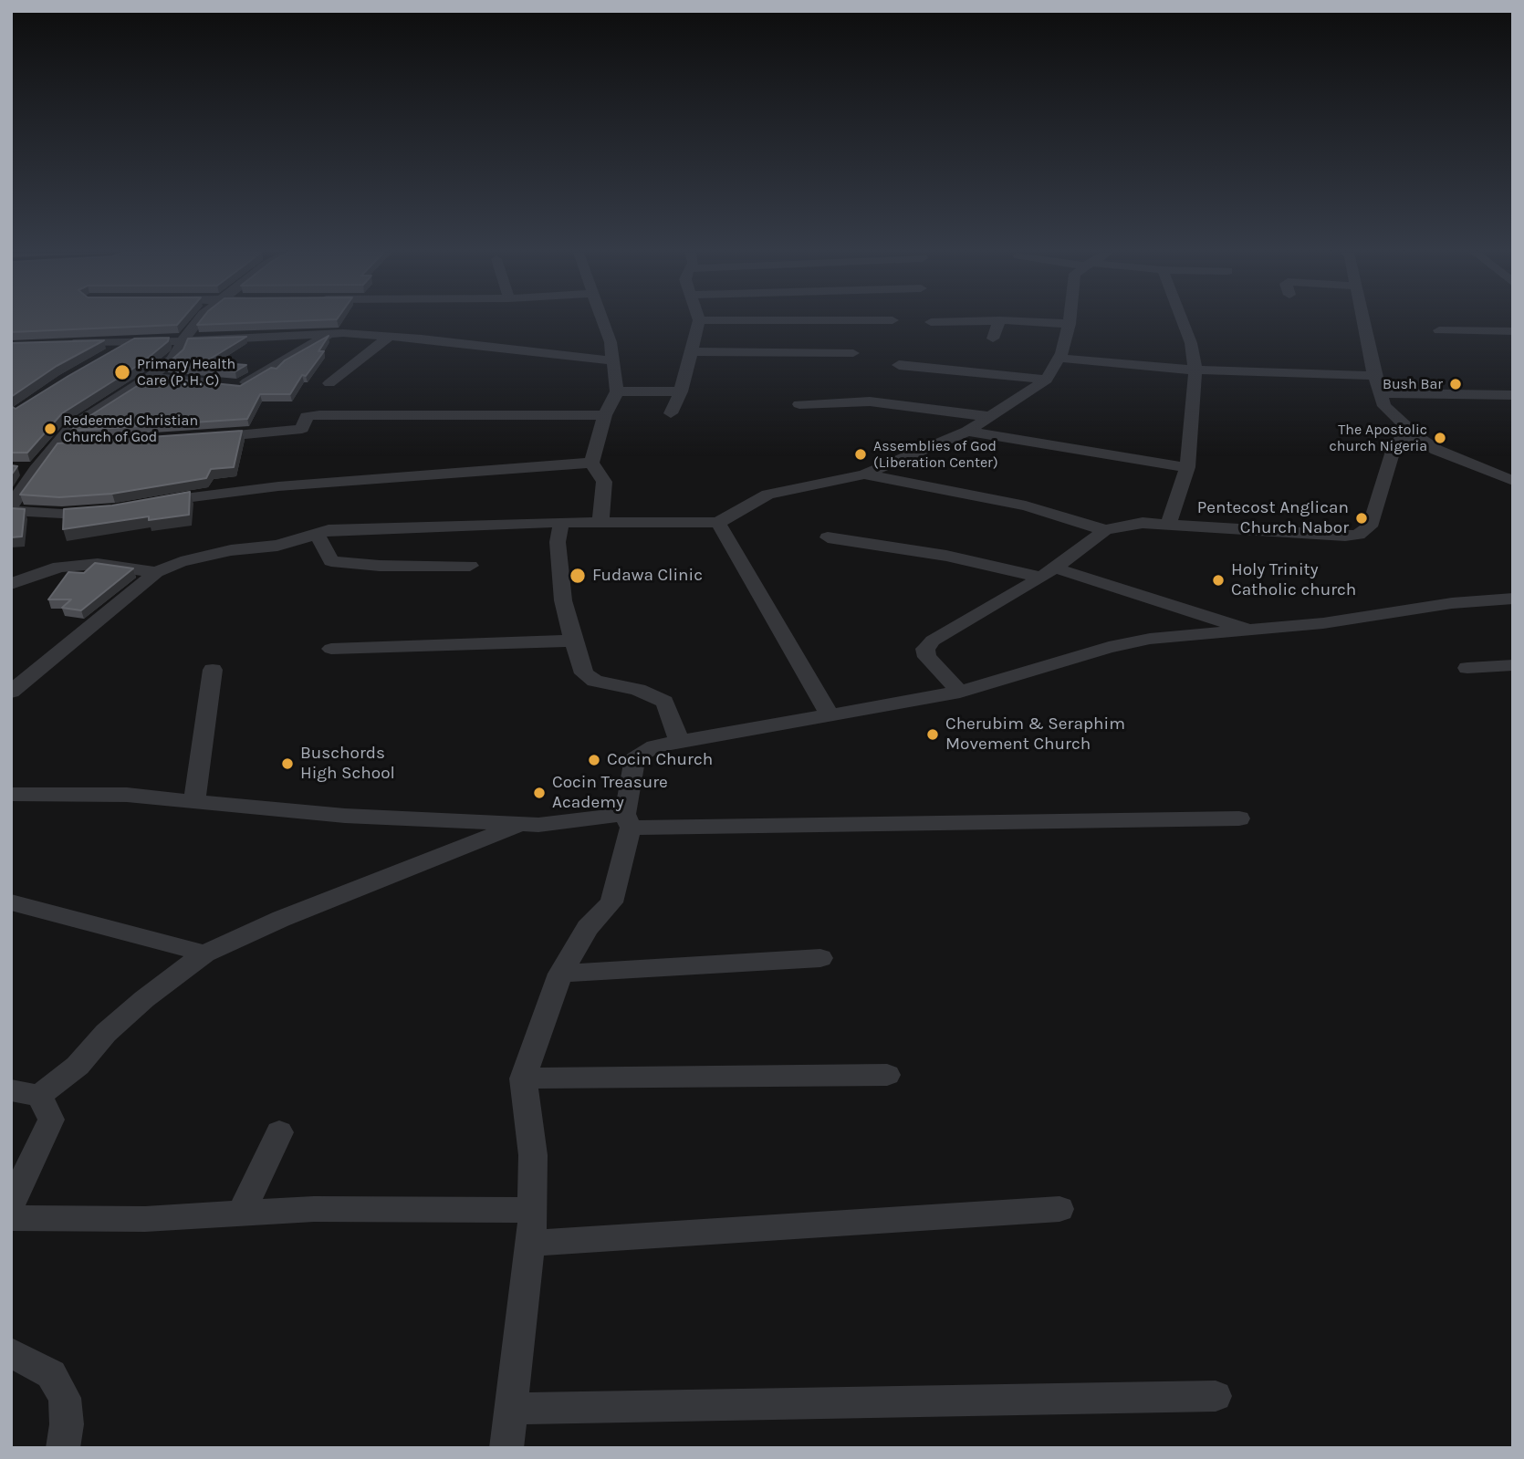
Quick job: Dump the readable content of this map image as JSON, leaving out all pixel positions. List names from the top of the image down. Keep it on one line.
{"places":["Primary Health Care (P. H. C)","Bush Bar","Redeemed Christian Church of God","The Apostolic church Nigeria","Assemblies of God (Liberation Center)","Pentecost Anglican Church Nabor","Fudawa Clinic","Holy Trinity Catholic church","Cherubim & Seraphim Movement Church","Cocin Church","Buschords High School","Cocin Treasure Academy"]}
